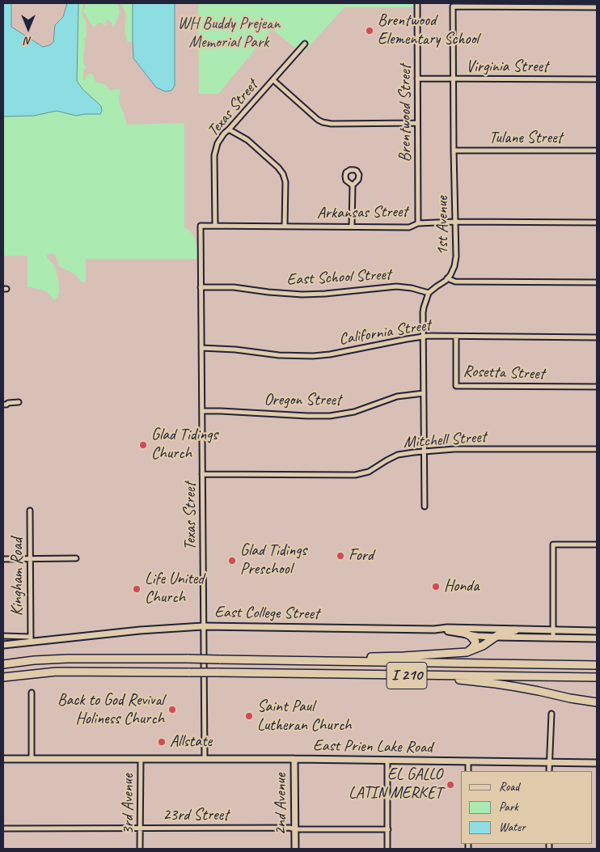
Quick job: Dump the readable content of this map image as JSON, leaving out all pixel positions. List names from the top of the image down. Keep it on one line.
{"streets":{"highway":["I 210"],"street":["Virginia Street","Texas Street","Brentwood Street","Tulane Street","Arkansas Street","1st Avenue","East School Street","California Street","Rosetta Street","Oregon Street","Mitchell Street","Kingham Road","East College Street","East Prien Lake Road","3rd Avenue","2nd Avenue","23rd Street"]},"crossings":[["Virginia Street","Brentwood Street"],["Virginia Street","1st Avenue"],["Texas Street","Arkansas Street"],["Texas Street","East School Street"],["Texas Street","California Street"],["Texas Street","Oregon Street"],["Texas Street","Mitchell Street"],["Texas Street","East College Street"],["Texas Street","East Prien Lake Road"],["Brentwood Street","Arkansas Street"],["Tulane Street","1st Avenue"],["Arkansas Street","1st Avenue"],["1st Avenue","East School Street"],["California Street","Rosetta Street"],["Kingham Road","East College Street"],["East Prien Lake Road","3rd Avenue"],["East Prien Lake Road","2nd Avenue"],["3rd Avenue","23rd Street"],["2nd Avenue","23rd Street"]],"parks":["WH Buddy Prejean Memorial Park"],"places":["Brentwood Elementary School","Glad Tidings Church","Ford","Glad Tidings Preschool","Honda","Life United Church","Back to God Revival Holiness Church","Saint Paul Lutheran Church","Allstate","EL GALLO LATIN MERKET"],"legend":["Road","Park","Water"],"north":"bottom"}
